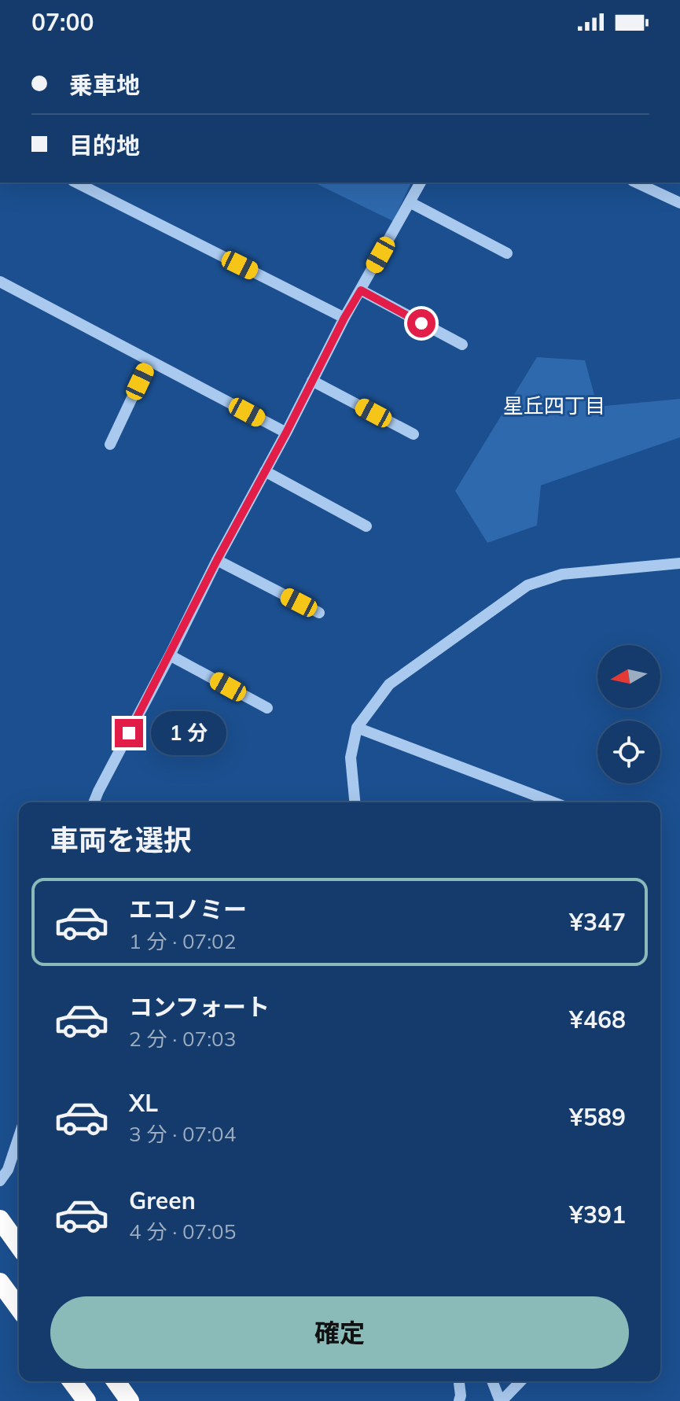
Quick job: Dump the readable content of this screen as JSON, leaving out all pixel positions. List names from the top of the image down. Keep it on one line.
{"districts":["星丘四丁目"],"north":"left","page":{"status":"07:00","banner":["乗車地","目的地"],"bubble":"1 分","heading":"車両を選択","list":[{"name":"エコノミー","note":"1 分 · 07:02","value":"¥347"},{"name":"コンフォート","note":"2 分 · 07:03","value":"¥468"},{"name":"XL","note":"3 分 · 07:04","value":"¥589"},{"name":"Green","note":"4 分 · 07:05","value":"¥391"}],"buttons":"確定"}}
